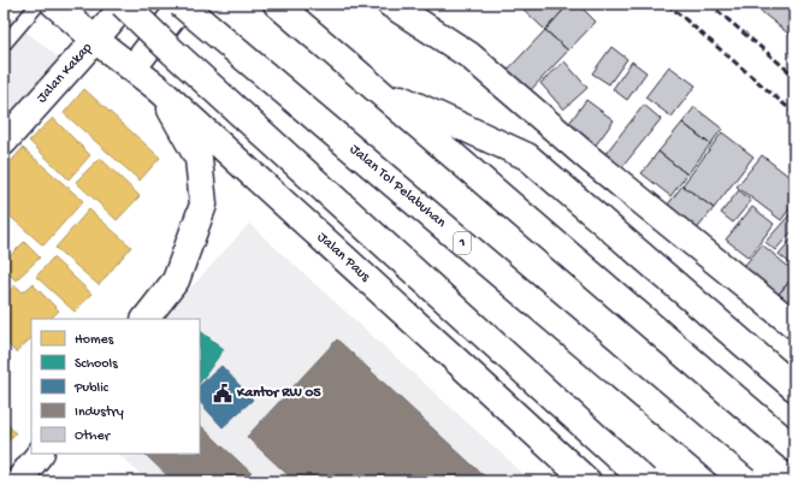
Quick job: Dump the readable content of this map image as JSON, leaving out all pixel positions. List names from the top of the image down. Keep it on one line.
{"streets":{"main road":["Jalan Kakap","Jalan Tol Pelabuhan","1","Jalan Paus"]},"crossings":[["Jalan Kakap","Jalan Paus"]],"places":{"public building":["Kantor RW 05"]},"legend":["Homes","Schools","Public","Industry","Other"]}
